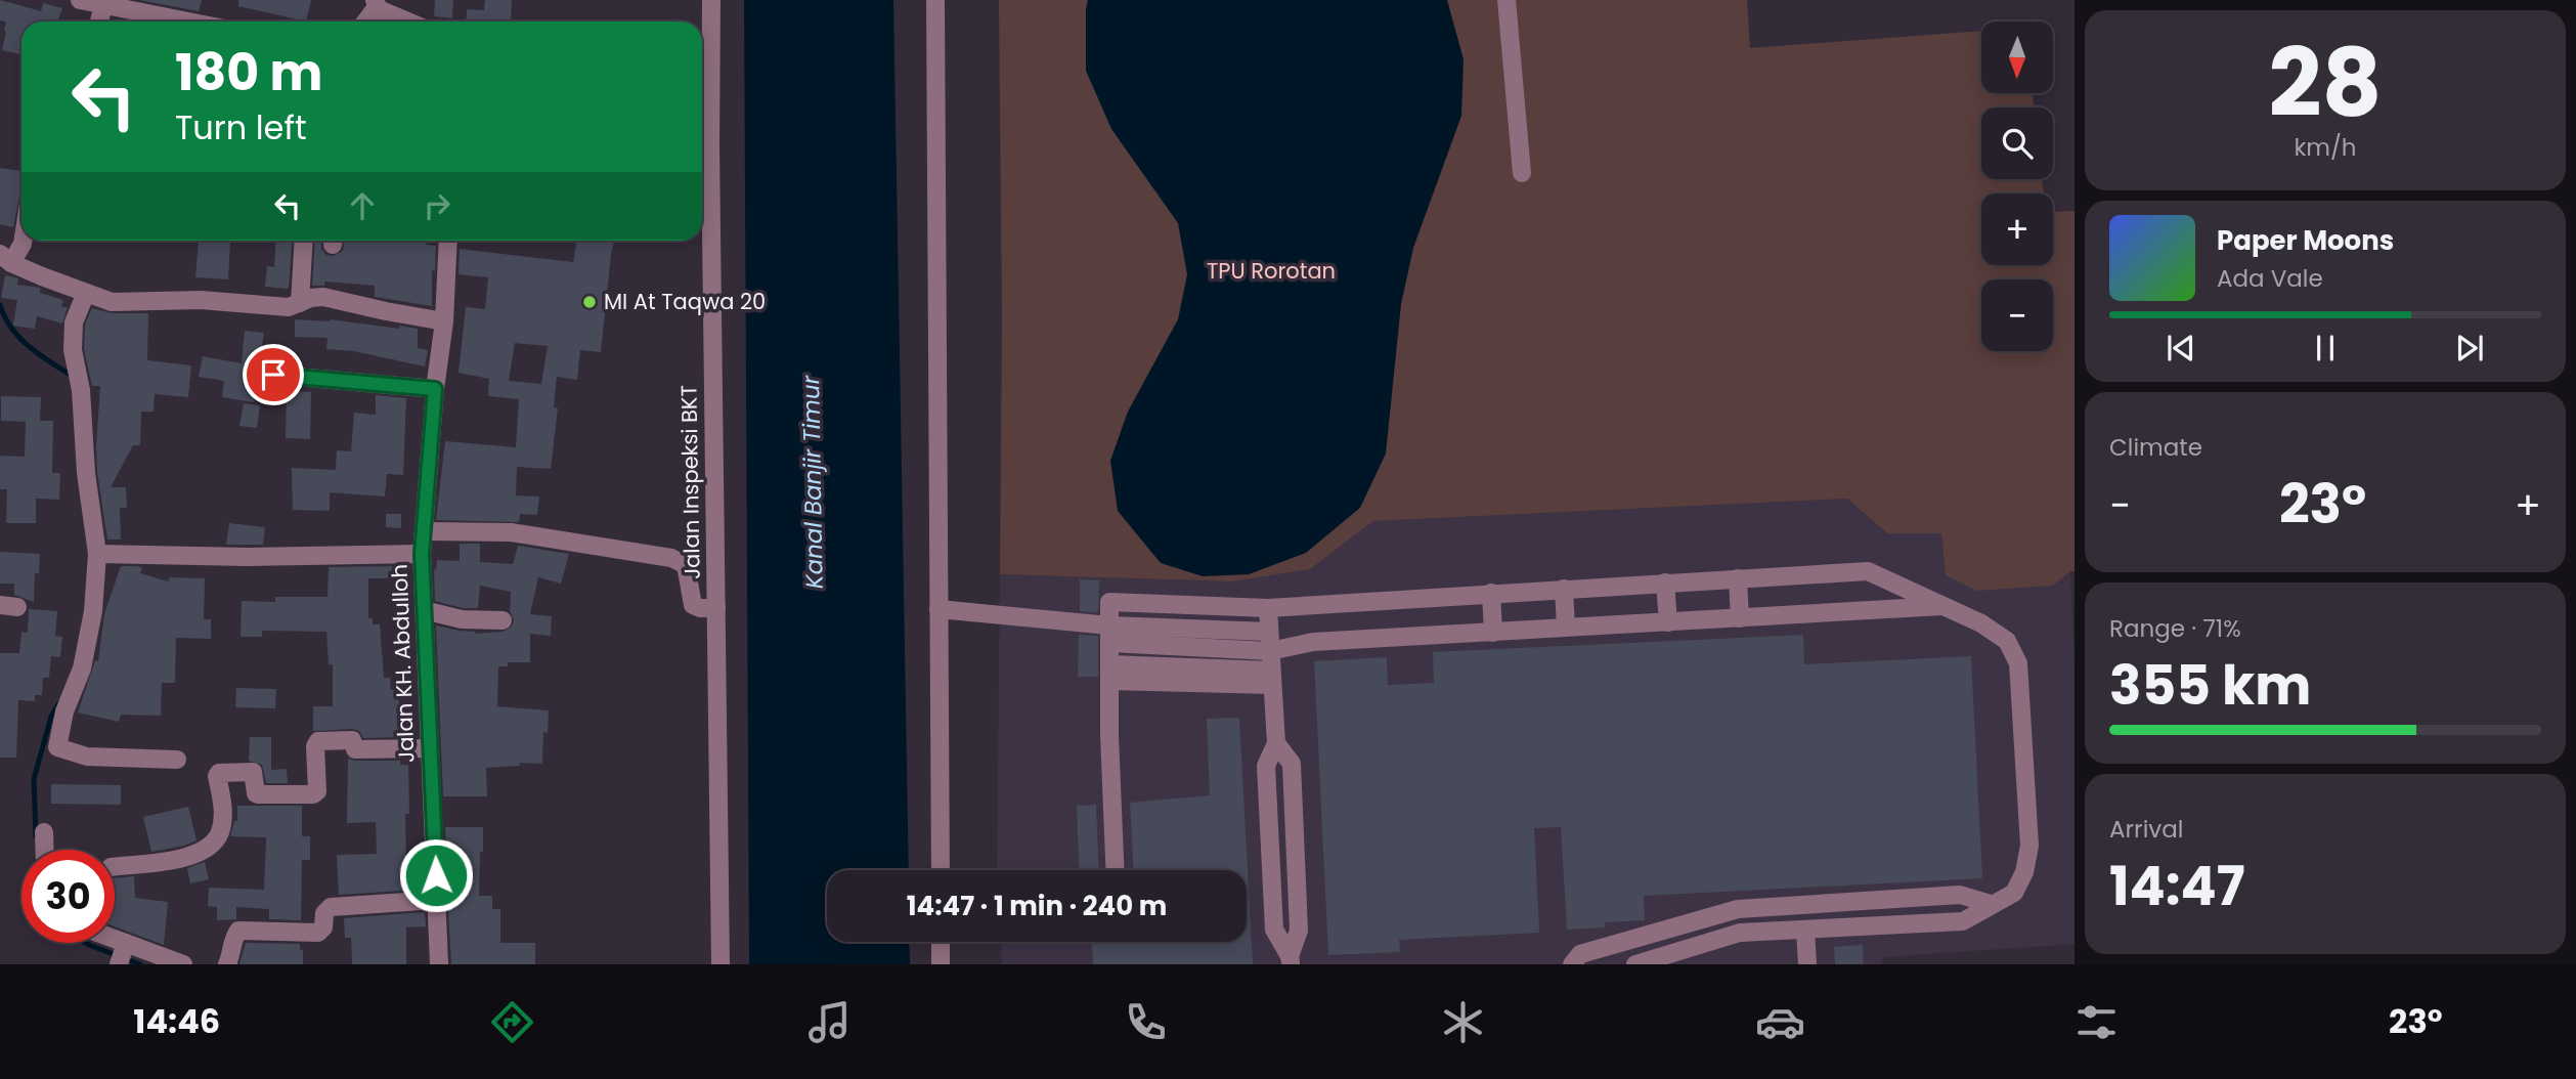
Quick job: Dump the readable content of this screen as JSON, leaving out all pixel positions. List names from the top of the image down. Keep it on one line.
{"streets":{"street":["Jalan Inspeksi BKT","Jalan KH. Abdulloh"]},"water":["Kanal Banjir Timur"],"parks":["TPU Rorotan"],"places":["MI At Taqwa 20"],"north":"bottom","page":{"tile":[["28","km/h"],"Climate",["Range · 71%","355 km"],["Arrival","14:47"]],"map_buttons":["+","−"],"turn":["180 m","Turn left"],"song":["Paper Moons","Ada Vale"],"heat":["−","23°","+"],"limit":"30","trip":"14:47 · 1 min · 240 m","tabs":["14:46","23°"]}}
